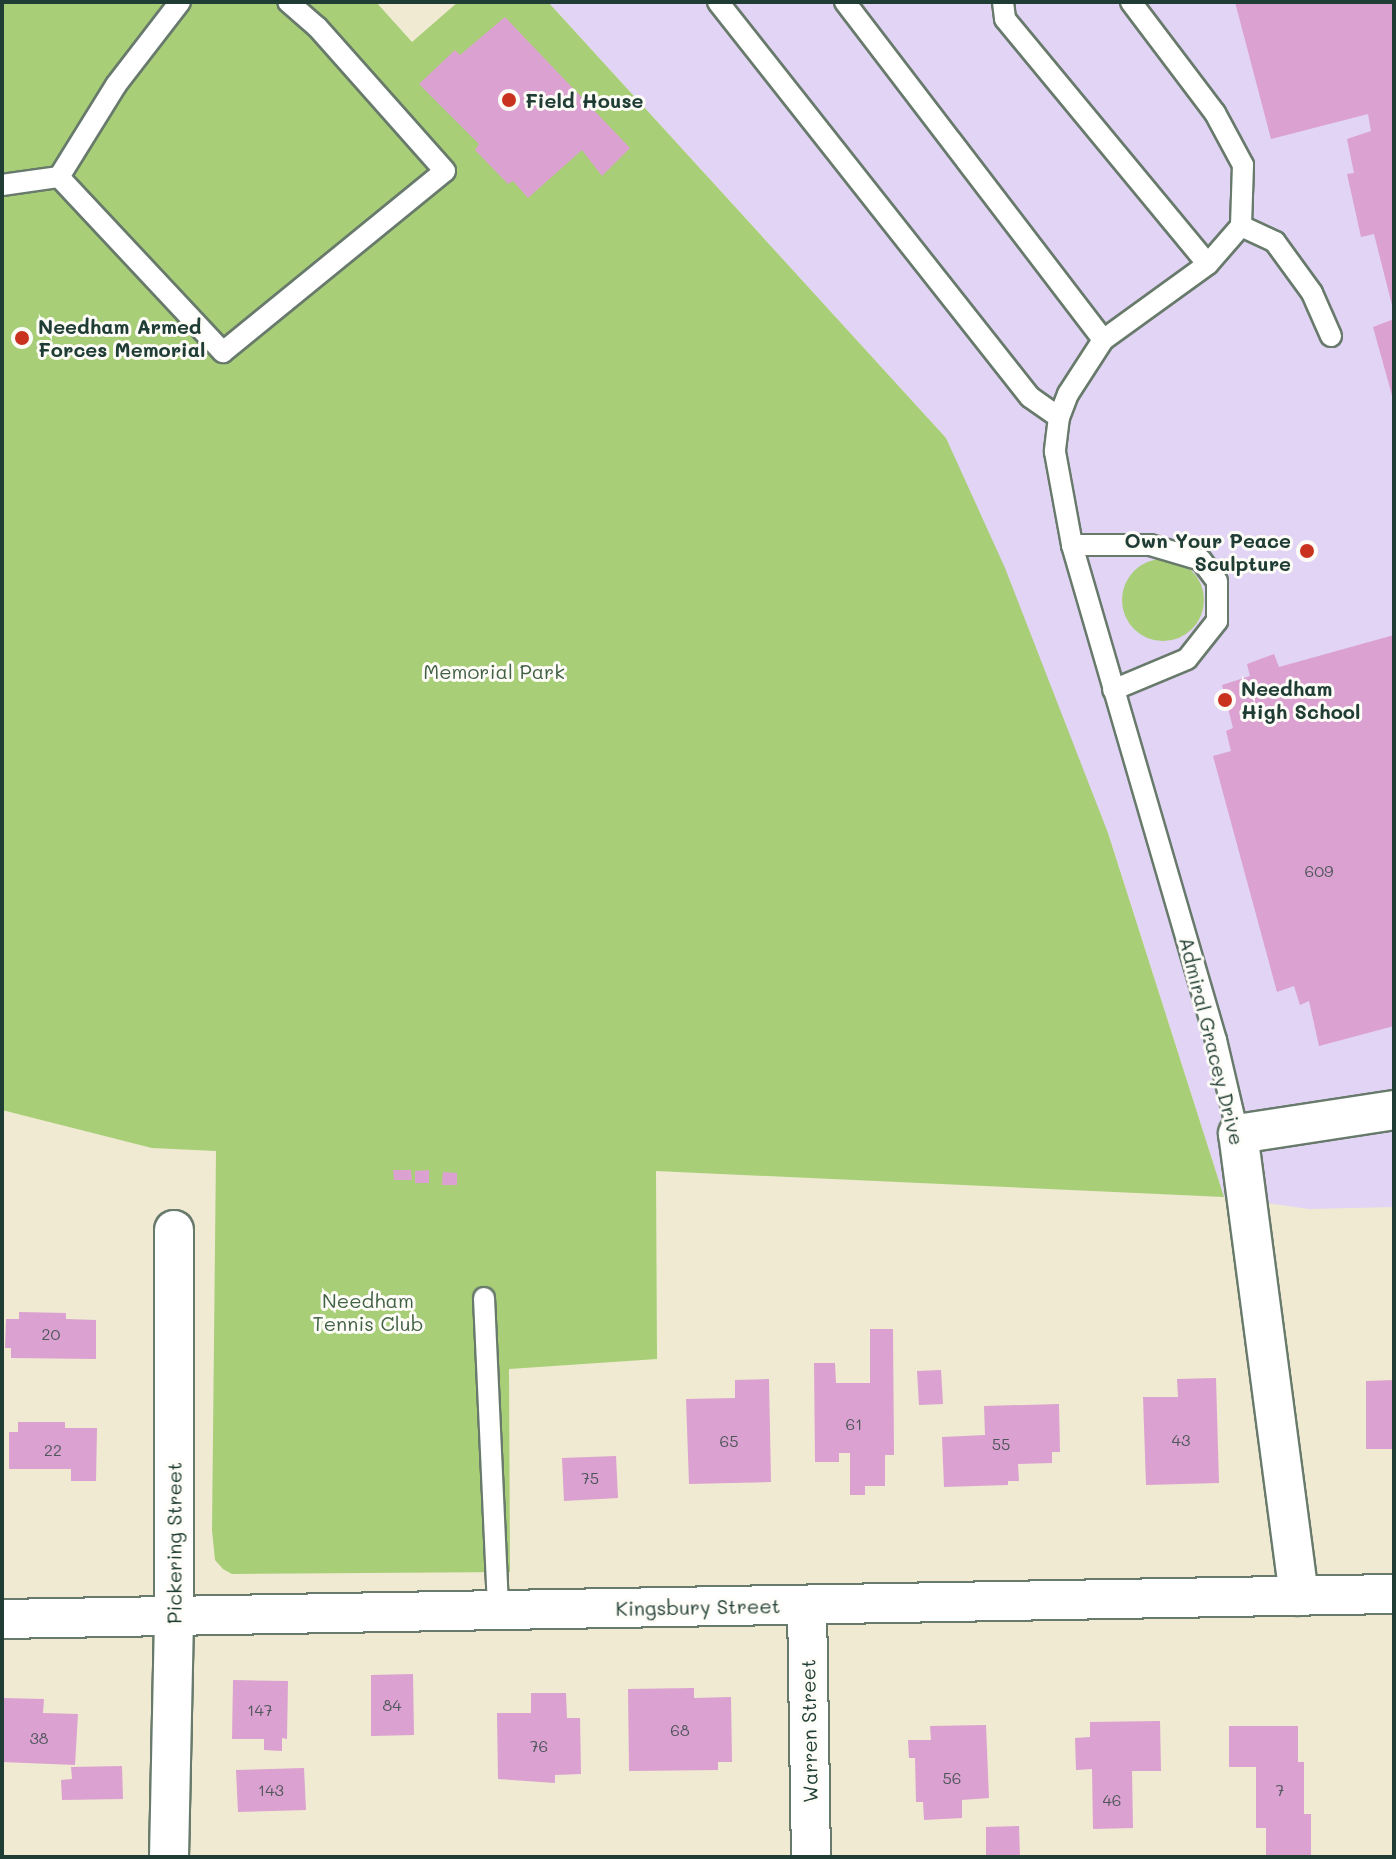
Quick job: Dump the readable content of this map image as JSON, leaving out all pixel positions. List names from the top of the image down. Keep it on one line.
{"streets":{"street":["Admiral Gracey Drive","Pickering Street","Kingsbury Street","Warren Street"]},"crossings":[["Admiral Gracey Drive","Kingsbury Street"],["Pickering Street","Kingsbury Street"],["Kingsbury Street","Warren Street"]],"parks":["Memorial Park","Needham Tennis Club"],"places":["Field House","Needham Armed Forces Memorial","Own Your Peace Sculpture","Needham High School"],"house_numbers":["609","20","61","43","65","55","22","75","84","147","68","38","76","56","143","7","46"]}
